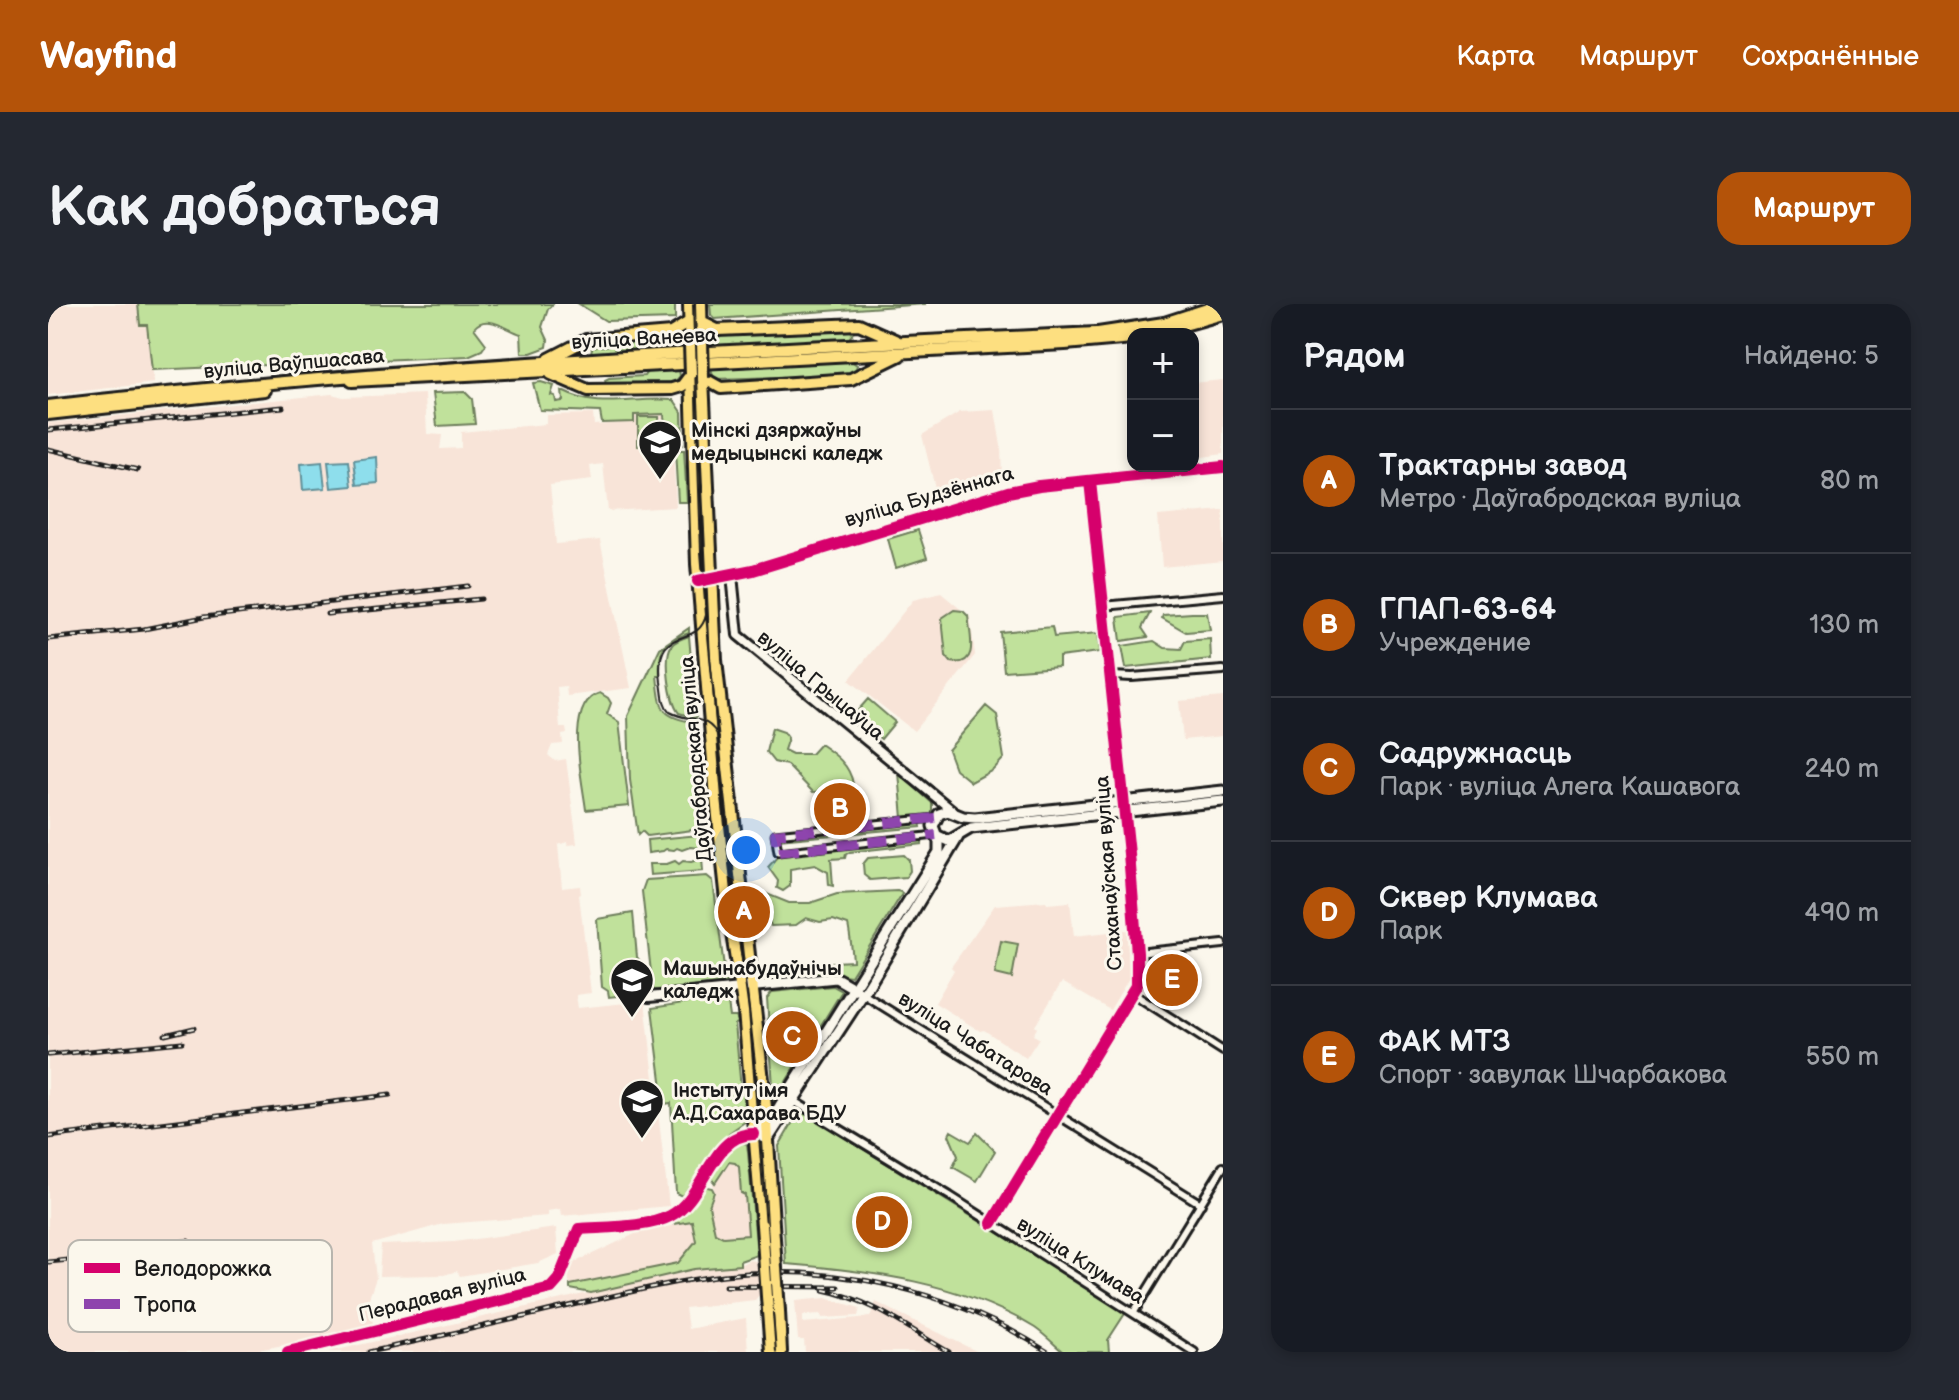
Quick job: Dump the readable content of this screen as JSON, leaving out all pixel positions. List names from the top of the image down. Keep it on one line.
{"streets":{"main road":["вуліца Ванеева","вуліца Ваўпшасава","Даўгабродская вуліца"],"street":["вуліца Будзённага","вуліца Грыцаўца","Стаханаўская вуліца","вуліца Чабатарова","вуліца Клумава","Перадавая вуліца"]},"crossings":[["вуліца Ванеева","вуліца Ваўпшасава"],["вуліца Будзённага","вуліца Грыцаўца"],["вуліца Будзённага","Даўгабродская вуліца"],["вуліца Будзённага","Стаханаўская вуліца"],["Даўгабродская вуліца","Перадавая вуліца"],["Стаханаўская вуліца","вуліца Чабатарова"],["Стаханаўская вуліца","вуліца Клумава"]],"places":{"school or university":["Мінскі дзяржаўны медыцынскі каледж","Машынабудаўнічы каледж","Інстытут імя А.Д.Сахарава БДУ"]},"legend":["Велодорожка","Тропа"],"page":{"header":"Wayfind","nav":["Карта","Маршрут","Сохранённые"],"buttons":"Маршрут","title":"Как добраться","heading":["Рядом","Найдено: 5"],"map_buttons":["+","−"],"list":[{"mark":"A","name":"Трактарны завод","note":"Метро · Даўгабродская вуліца","value":"80 m"},{"mark":"B","name":"ГПАП-63-64","note":"Учреждение","value":"130 m"},{"mark":"C","name":"Садружнасць","note":"Парк · вуліца Алега Кашавога","value":"240 m"},{"mark":"D","name":"Сквер Клумава","note":"Парк","value":"490 m"},{"mark":"E","name":"ФАК МТЗ","note":"Спорт · завулак Шчарбакова","value":"550 m"}],"pins":["B","A","E","C","D"]}}
